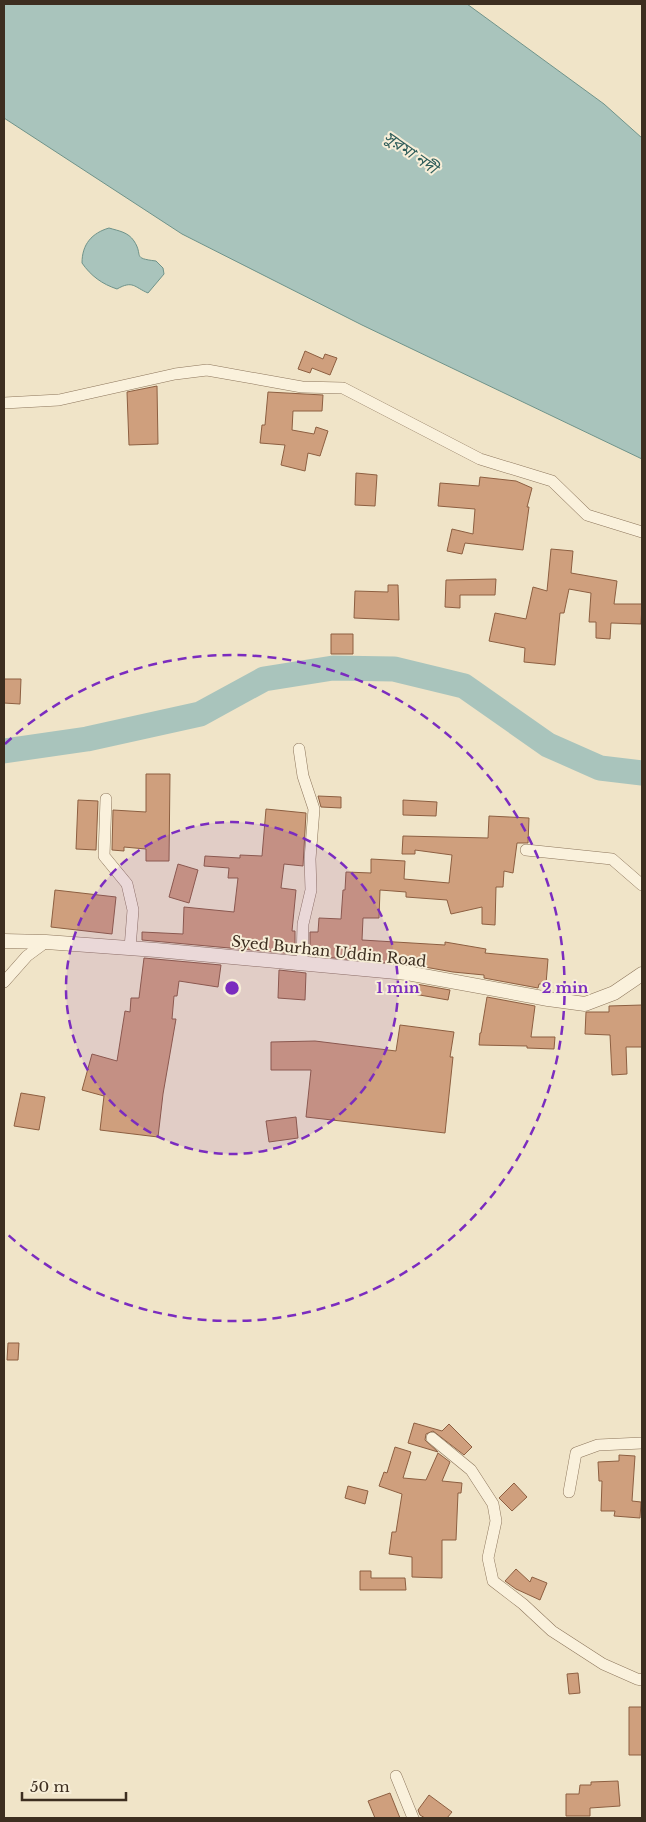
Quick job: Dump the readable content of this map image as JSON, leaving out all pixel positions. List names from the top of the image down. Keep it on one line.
{"streets":{"street":["Syed Burhan Uddin Road"]},"water":["সুরমা নদী"],"scale_bar":"50 m","rings":["1 min","2 min"]}
